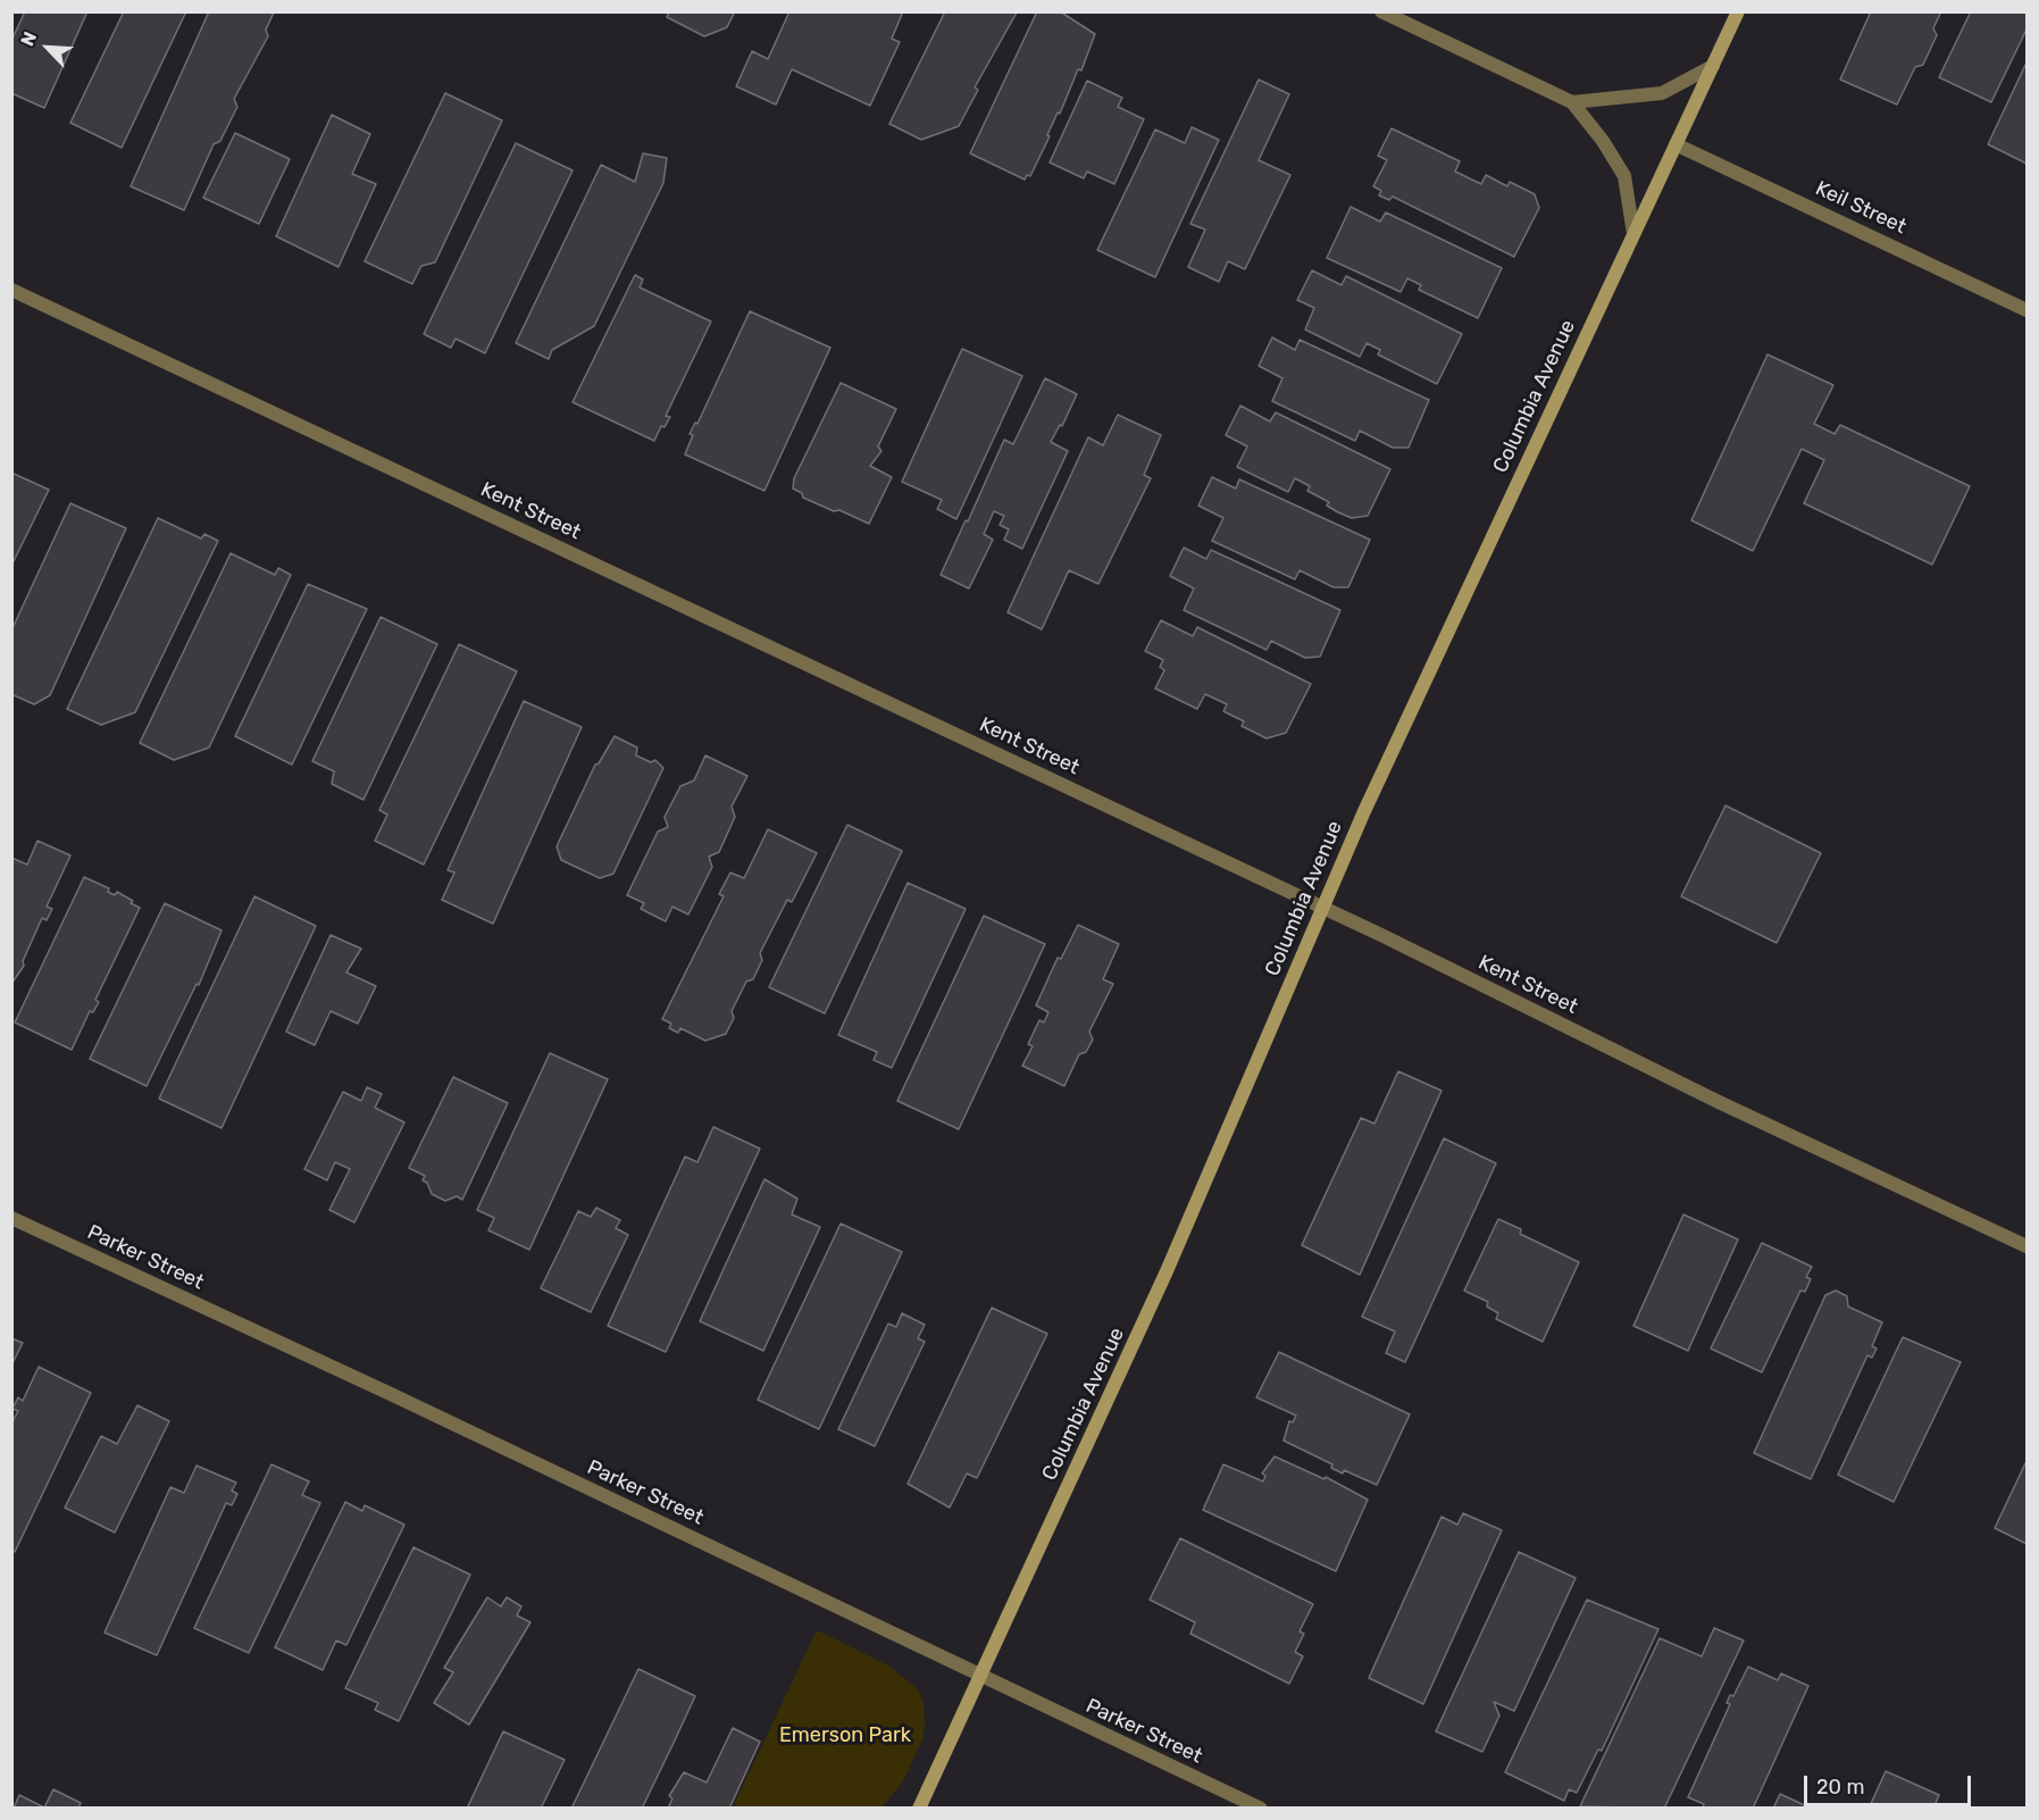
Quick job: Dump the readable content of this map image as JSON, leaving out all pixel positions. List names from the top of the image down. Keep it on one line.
{"streets":{"street":["Keil Street","Columbia Avenue","Kent Street","Parker Street"]},"crossings":[["Keil Street","Columbia Avenue"],["Columbia Avenue","Kent Street"],["Columbia Avenue","Parker Street"]],"parks":["Emerson Park"],"scale_bar":"20 m","north":"top left"}
